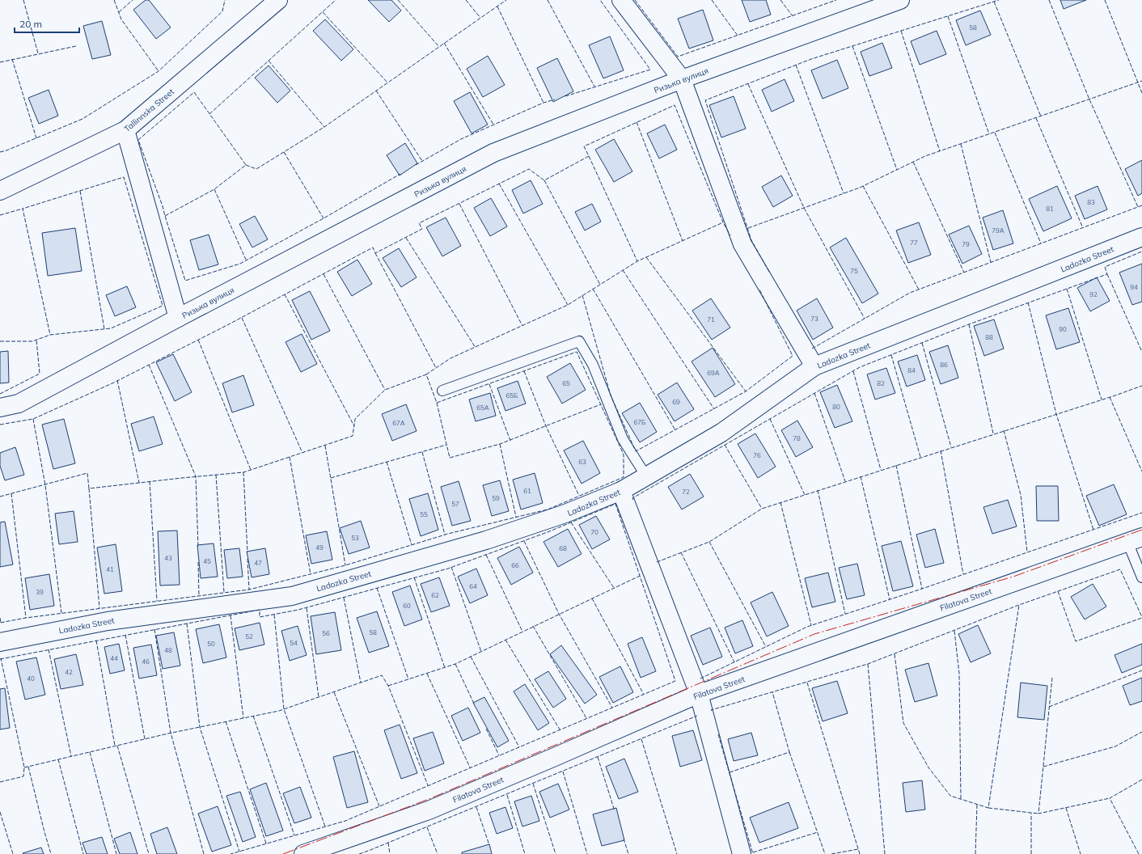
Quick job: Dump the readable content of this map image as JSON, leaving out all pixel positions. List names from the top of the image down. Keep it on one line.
{"streets":{"street":["Ризька вулиця","Tallinnska Street","Ladozka Street","Filatova Street"]},"house_numbers":["58","83","81","79А","77","79","75","94","92","73","71","90","88","86","84","69А","65","82","65Б","69","80","65А","67Б","67А","78","76","63","61","72","59","57","55","70","53","49","68","43","45","47","66","41","64","39","62","60","58","56","52","54","50","48","44","46","42","40"],"scale_bar":"20 m"}
